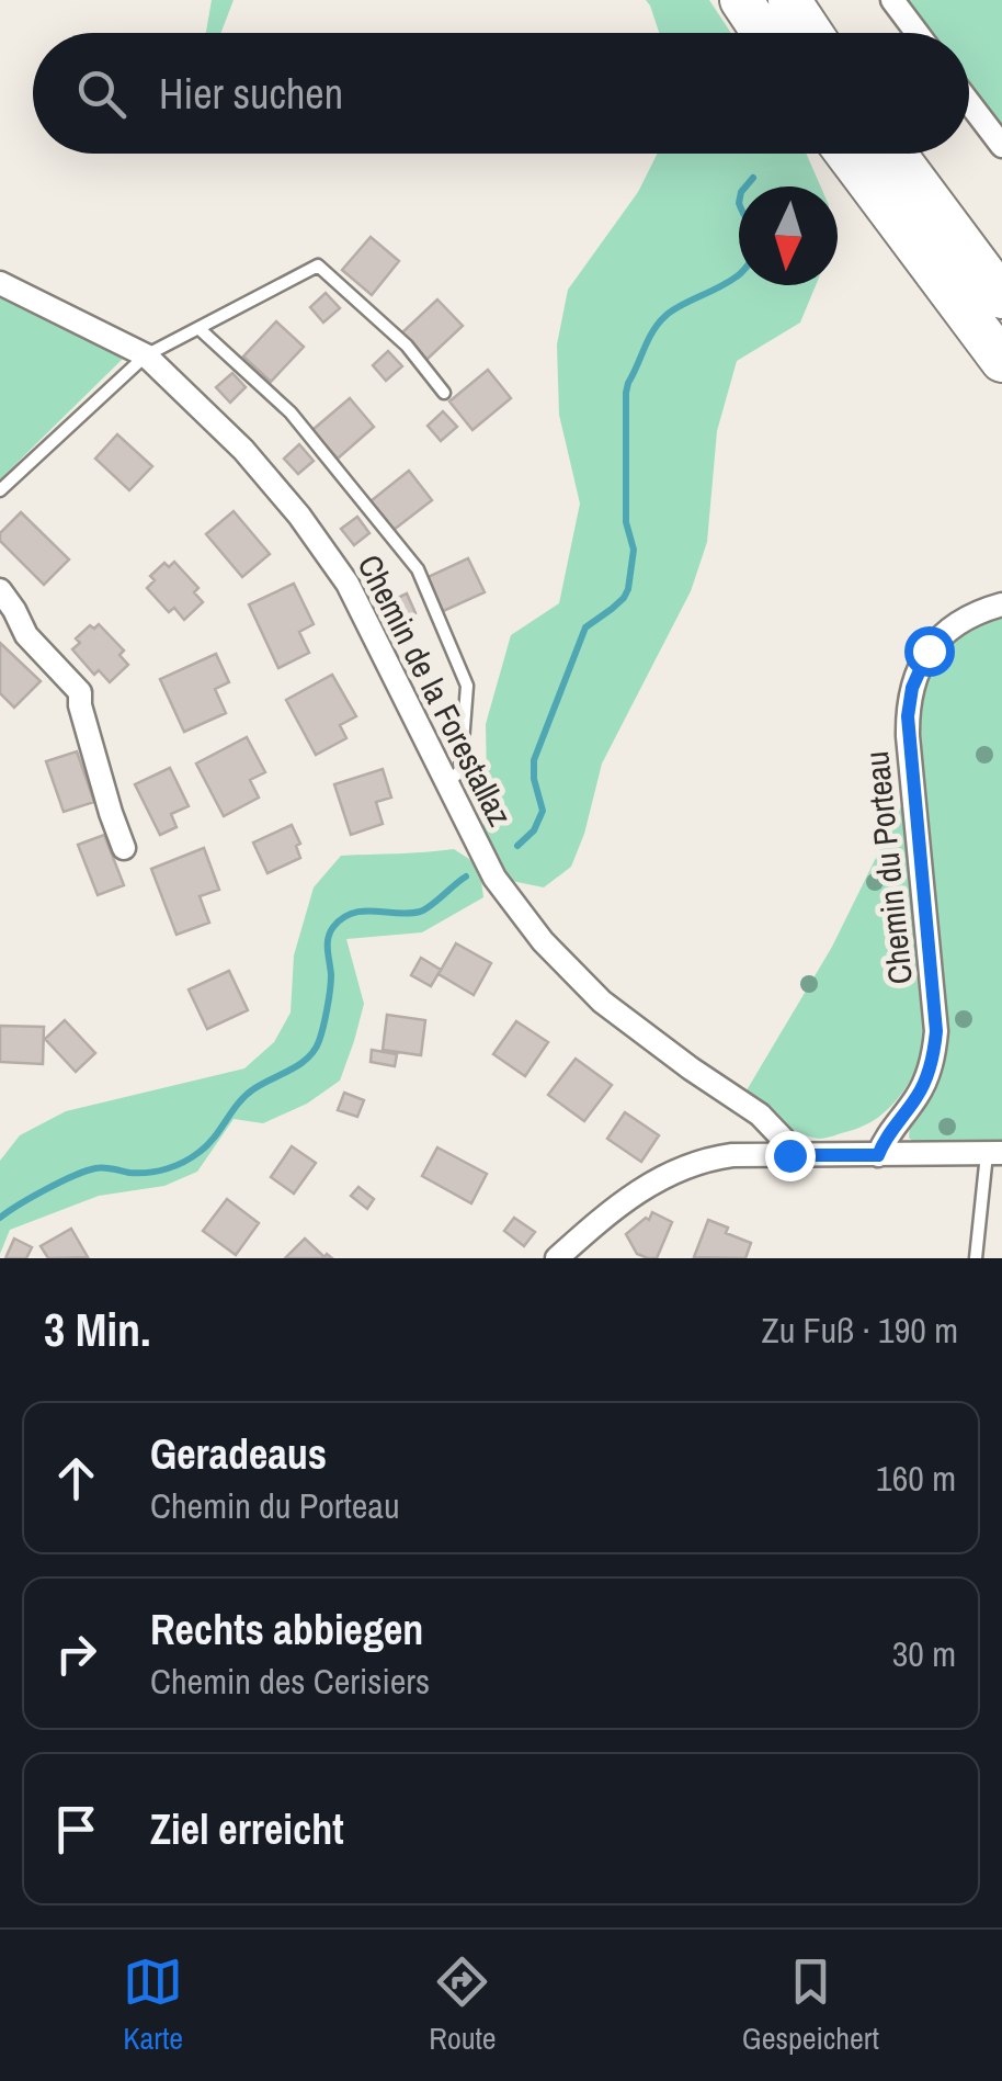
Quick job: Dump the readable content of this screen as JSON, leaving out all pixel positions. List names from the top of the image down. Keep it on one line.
{"streets":{"street":["Chemin de la Forestallaz","Chemin du Porteau"]},"north":"bottom","page":{"search":"Hier suchen","heading":["3 Min.","Zu Fuß · 190 m"],"list":[["Geradeaus","Chemin du Porteau","160 m"],["Rechts abbiegen","Chemin des Cerisiers","30 m"],"Ziel erreicht"],"nav":["Karte","Route","Gespeichert"]}}
